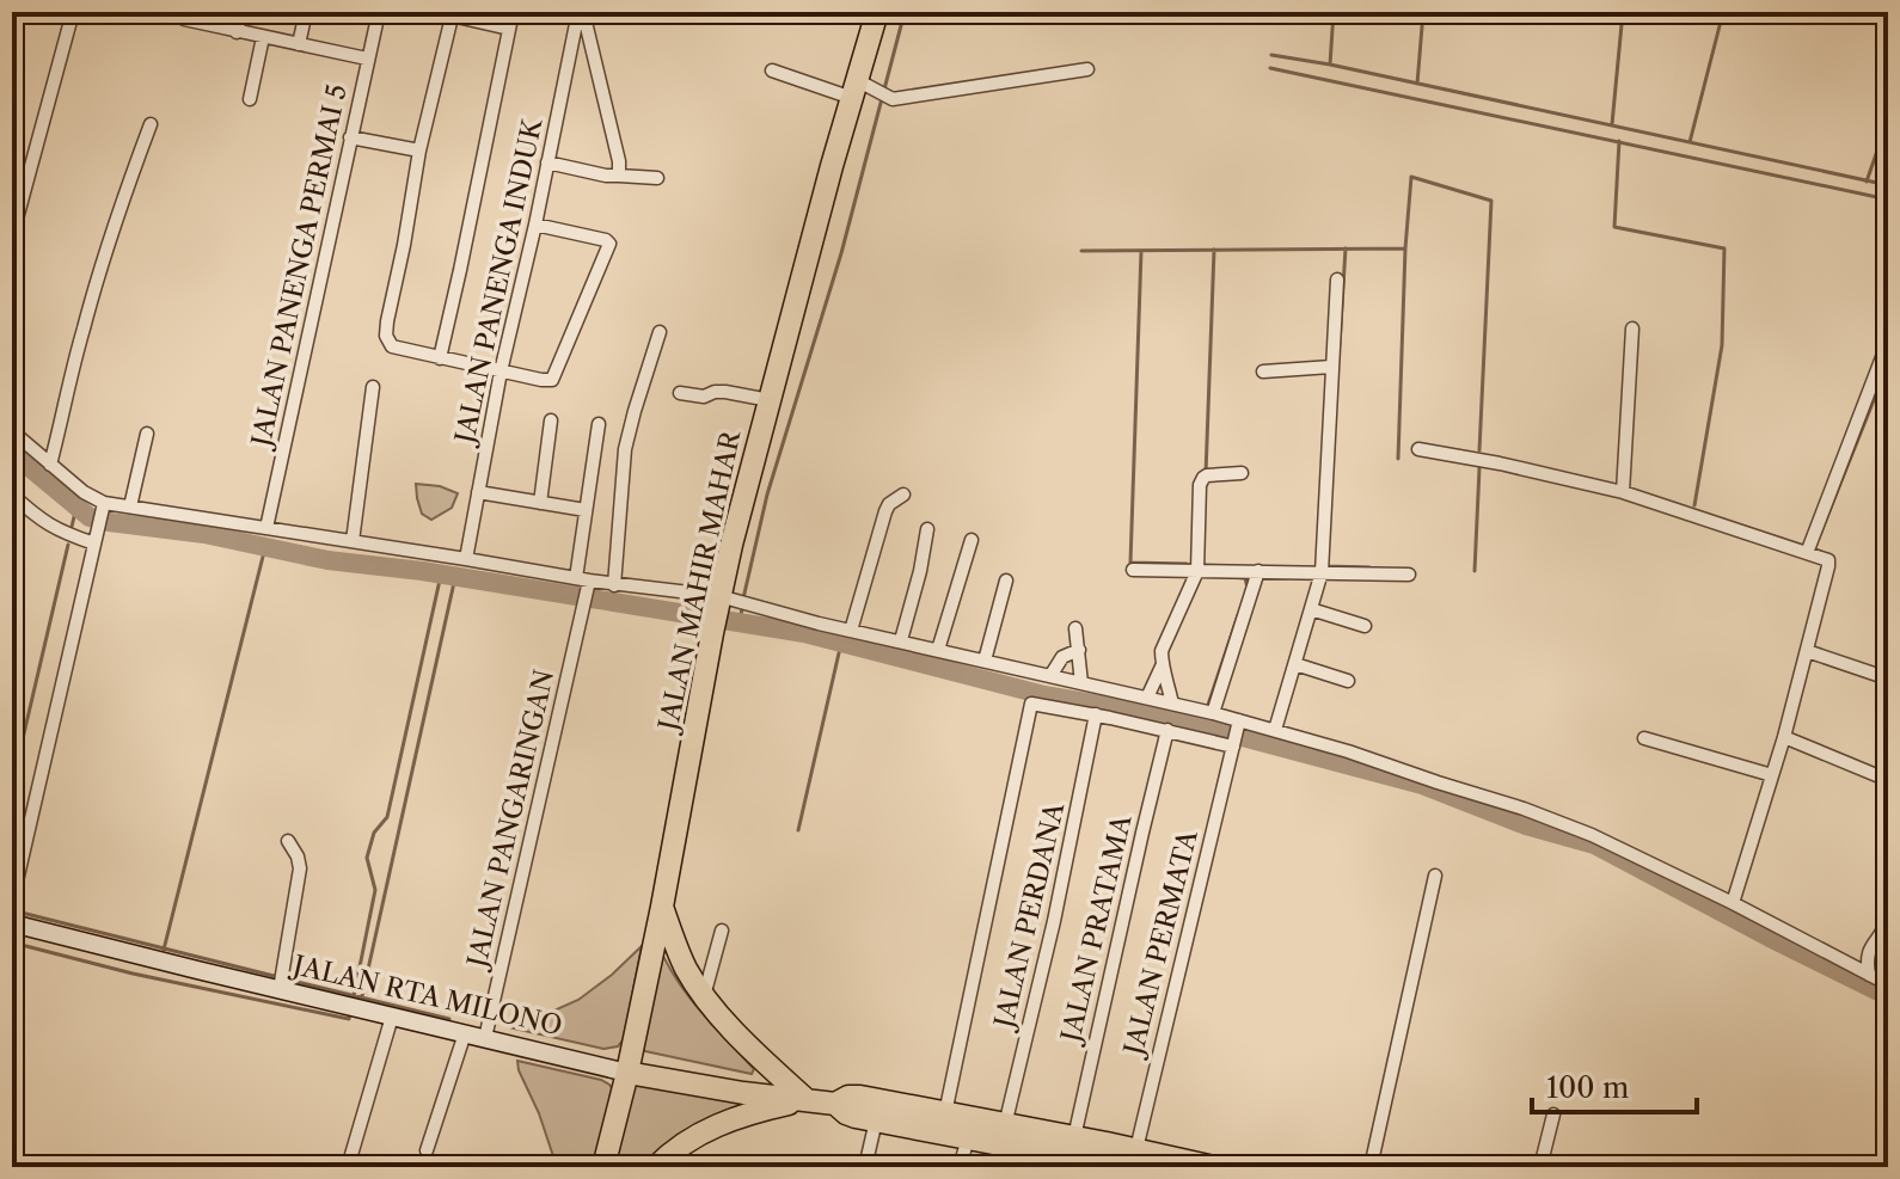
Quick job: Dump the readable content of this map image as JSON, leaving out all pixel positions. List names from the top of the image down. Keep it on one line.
{"streets":{"highway":["JALAN MAHIR MAHAR","JALAN RTA MILONO"],"street":["JALAN PANENGA PERMAI 5","JALAN PANENGA INDUK","JALAN PANGARINGAN","JALAN PERDANA","JALAN PRATAMA","JALAN PERMATA"]},"crossings":[["JALAN MAHIR MAHAR","JALAN RTA MILONO"],["JALAN PANGARINGAN","JALAN RTA MILONO"],["JALAN PERDANA","JALAN RTA MILONO"],["JALAN PRATAMA","JALAN RTA MILONO"],["JALAN PERMATA","JALAN RTA MILONO"]],"scale_bar":"100 m"}
